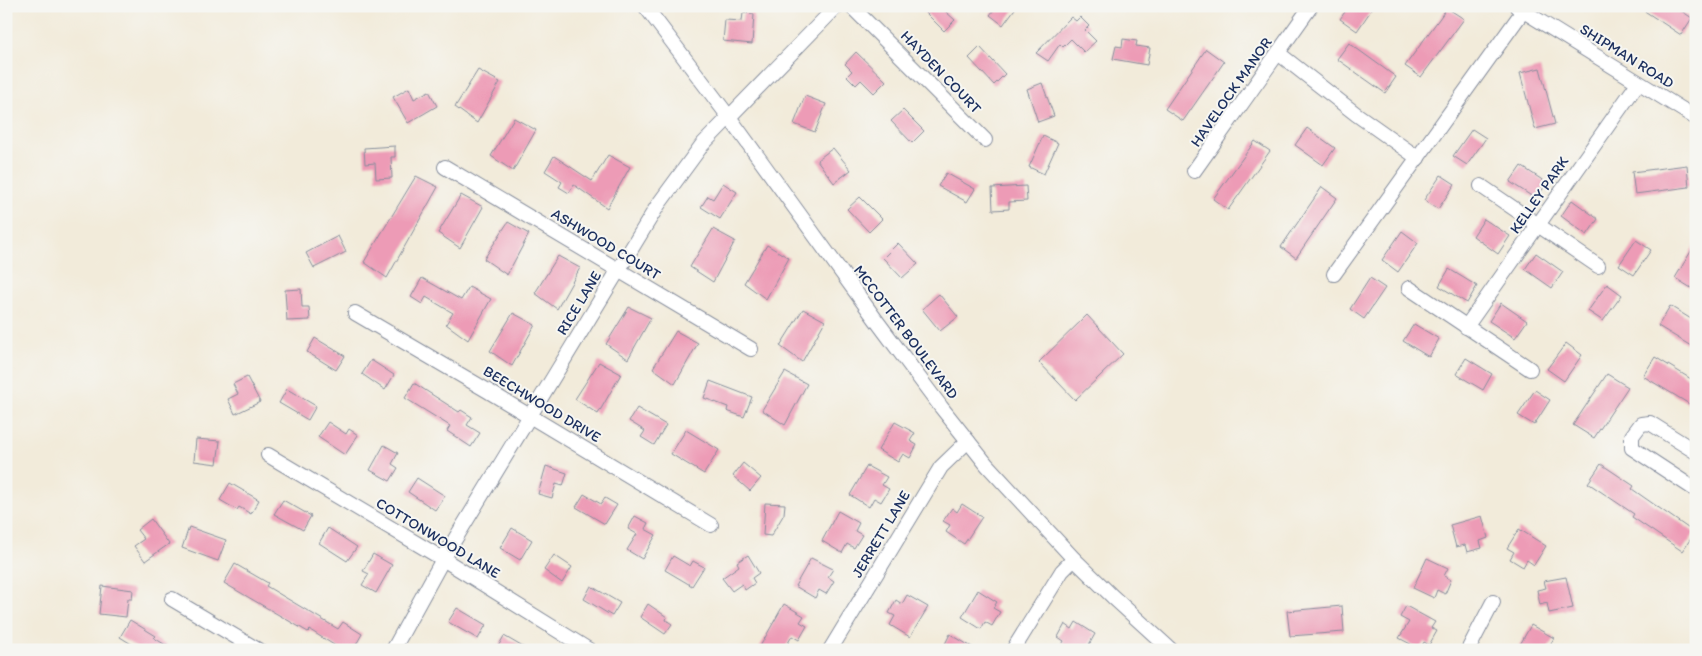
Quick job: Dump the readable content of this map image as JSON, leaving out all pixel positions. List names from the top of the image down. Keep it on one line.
{"streets":{"street":["SHIPMAN ROAD","HAYDEN COURT","HAVELOCK MANOR","KELLEY PARK","ASHWOOD COURT","RICE LANE","MCCOTTER BOULEVARD","BEECHWOOD DRIVE","JERRETT LANE","COTTONWOOD LANE"]},"crossings":[["SHIPMAN ROAD","KELLEY PARK"],["ASHWOOD COURT","RICE LANE"],["RICE LANE","MCCOTTER BOULEVARD"],["RICE LANE","BEECHWOOD DRIVE"],["RICE LANE","COTTONWOOD LANE"],["MCCOTTER BOULEVARD","JERRETT LANE"]]}
